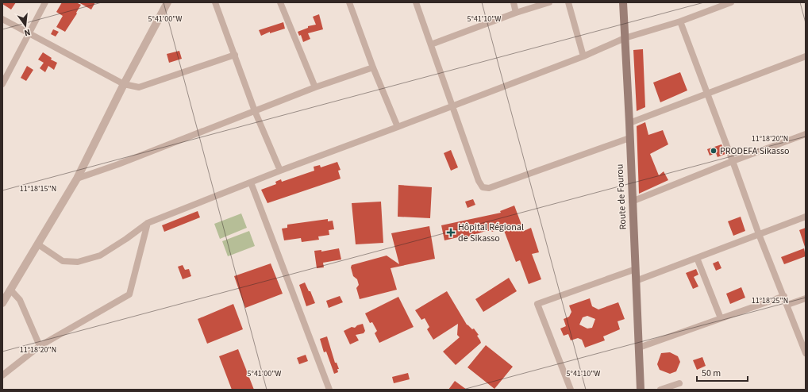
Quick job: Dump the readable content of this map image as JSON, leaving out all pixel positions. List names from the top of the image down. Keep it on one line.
{"streets":{"main road":["Route de Fourou"]},"places":{"other":["PRODEFA Sikasso"],"health":["Hôpital Régional de Sikasso"]},"scale_bar":"50 m","north":"bottom","coordinates":["5°41'00\"W","5°41'10\"W","11°18'20\"N","11°18'15\"N","11°18'25\"N"]}
